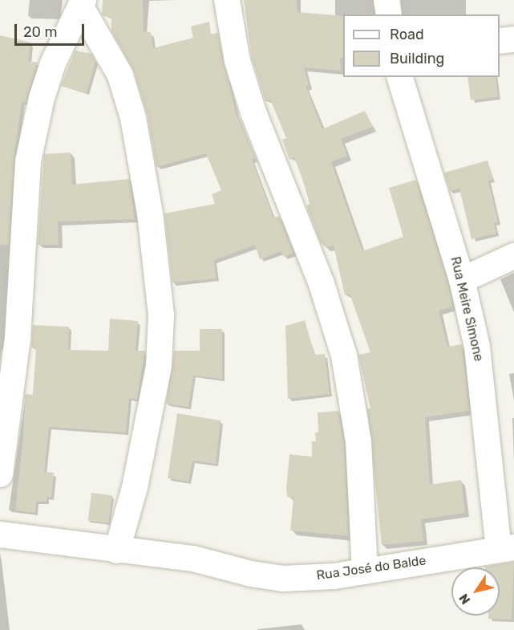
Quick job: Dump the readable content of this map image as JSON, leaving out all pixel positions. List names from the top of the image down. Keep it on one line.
{"streets":{"street":["Rua Meire Simone","Rua José do Balde"]},"crossings":[["Rua Meire Simone","Rua José do Balde"]],"legend":["Road","Building"],"scale_bar":"20 m","north":"bottom left"}
